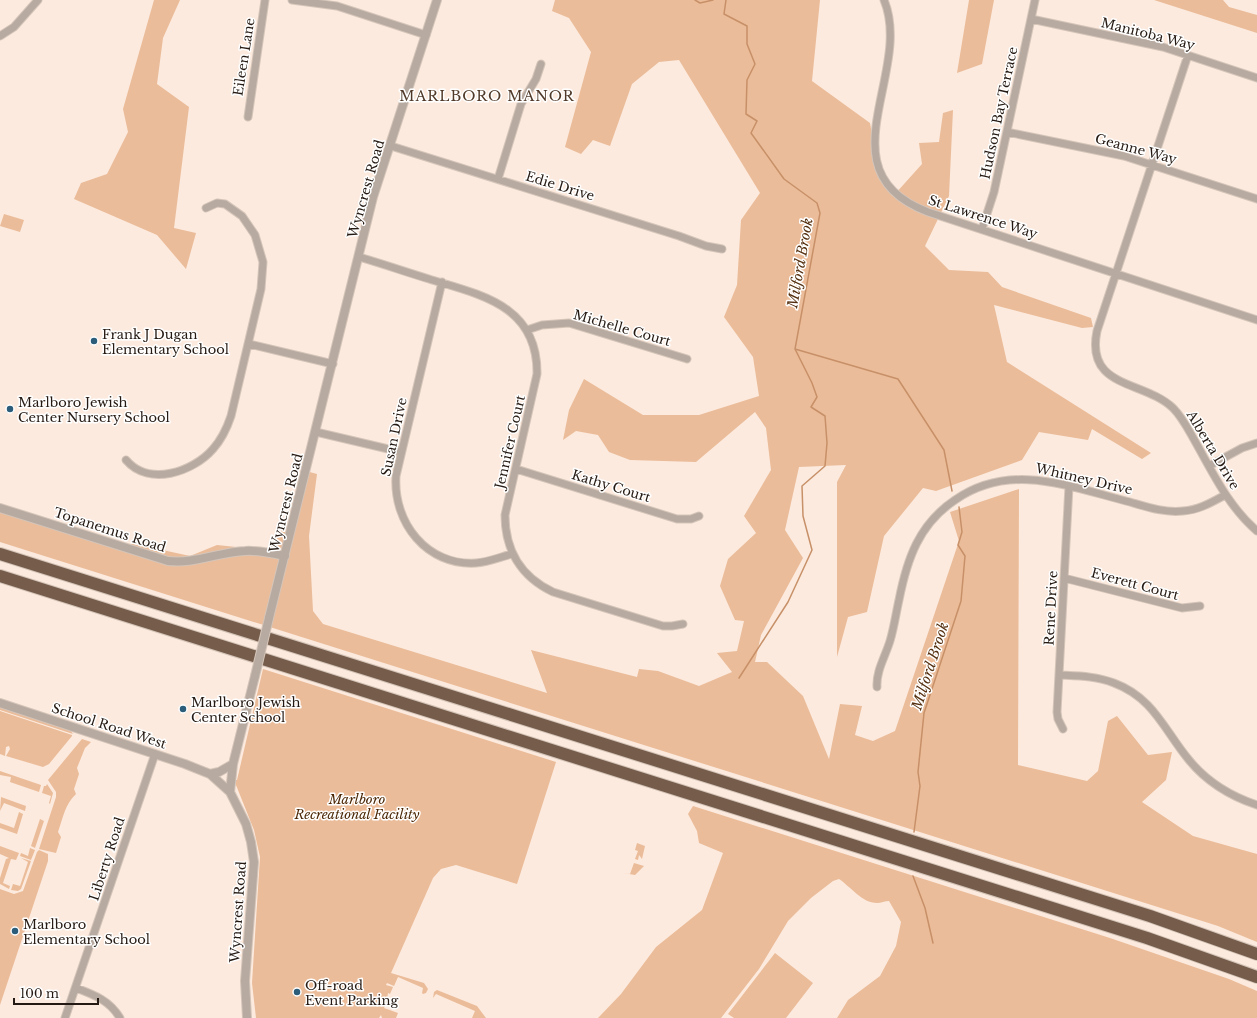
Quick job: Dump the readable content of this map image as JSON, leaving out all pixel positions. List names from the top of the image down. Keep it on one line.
{"streets":{"street":["Manitoba Way","Eileen Lane","Hudson Bay Terrace","Geanne Way","Edie Drive","Wyncrest Road","St Lawrence Way","Michelle Court","Susan Drive","Jennifer Court","Alberta Drive","Whitney Drive","Kathy Court","Topanemus Road","Everett Court","Rene Drive","School Road West","Liberty Road"]},"crossings":[["Manitoba Way","Hudson Bay Terrace"],["Manitoba Way","Alberta Drive"],["Hudson Bay Terrace","Geanne Way"],["Hudson Bay Terrace","St Lawrence Way"],["Geanne Way","Alberta Drive"],["Edie Drive","Wyncrest Road"],["Wyncrest Road","Jennifer Court"],["Wyncrest Road","Topanemus Road"],["Wyncrest Road","School Road West"],["St Lawrence Way","Alberta Drive"],["Michelle Court","Jennifer Court"],["Susan Drive","Jennifer Court"],["Jennifer Court","Kathy Court"],["Alberta Drive","Whitney Drive"],["Whitney Drive","Rene Drive"],["Everett Court","Rene Drive"],["School Road West","Liberty Road"]],"districts":["MARLBORO MANOR"],"water":["Milford Brook"],"parks":["Marlboro Recreational Facility"],"places":["Frank J Dugan Elementary School","Marlboro Jewish Center Nursery School","Marlboro Jewish Center School","Marlboro Elementary School","Off-road Event Parking"],"scale_bar":"100 m"}
